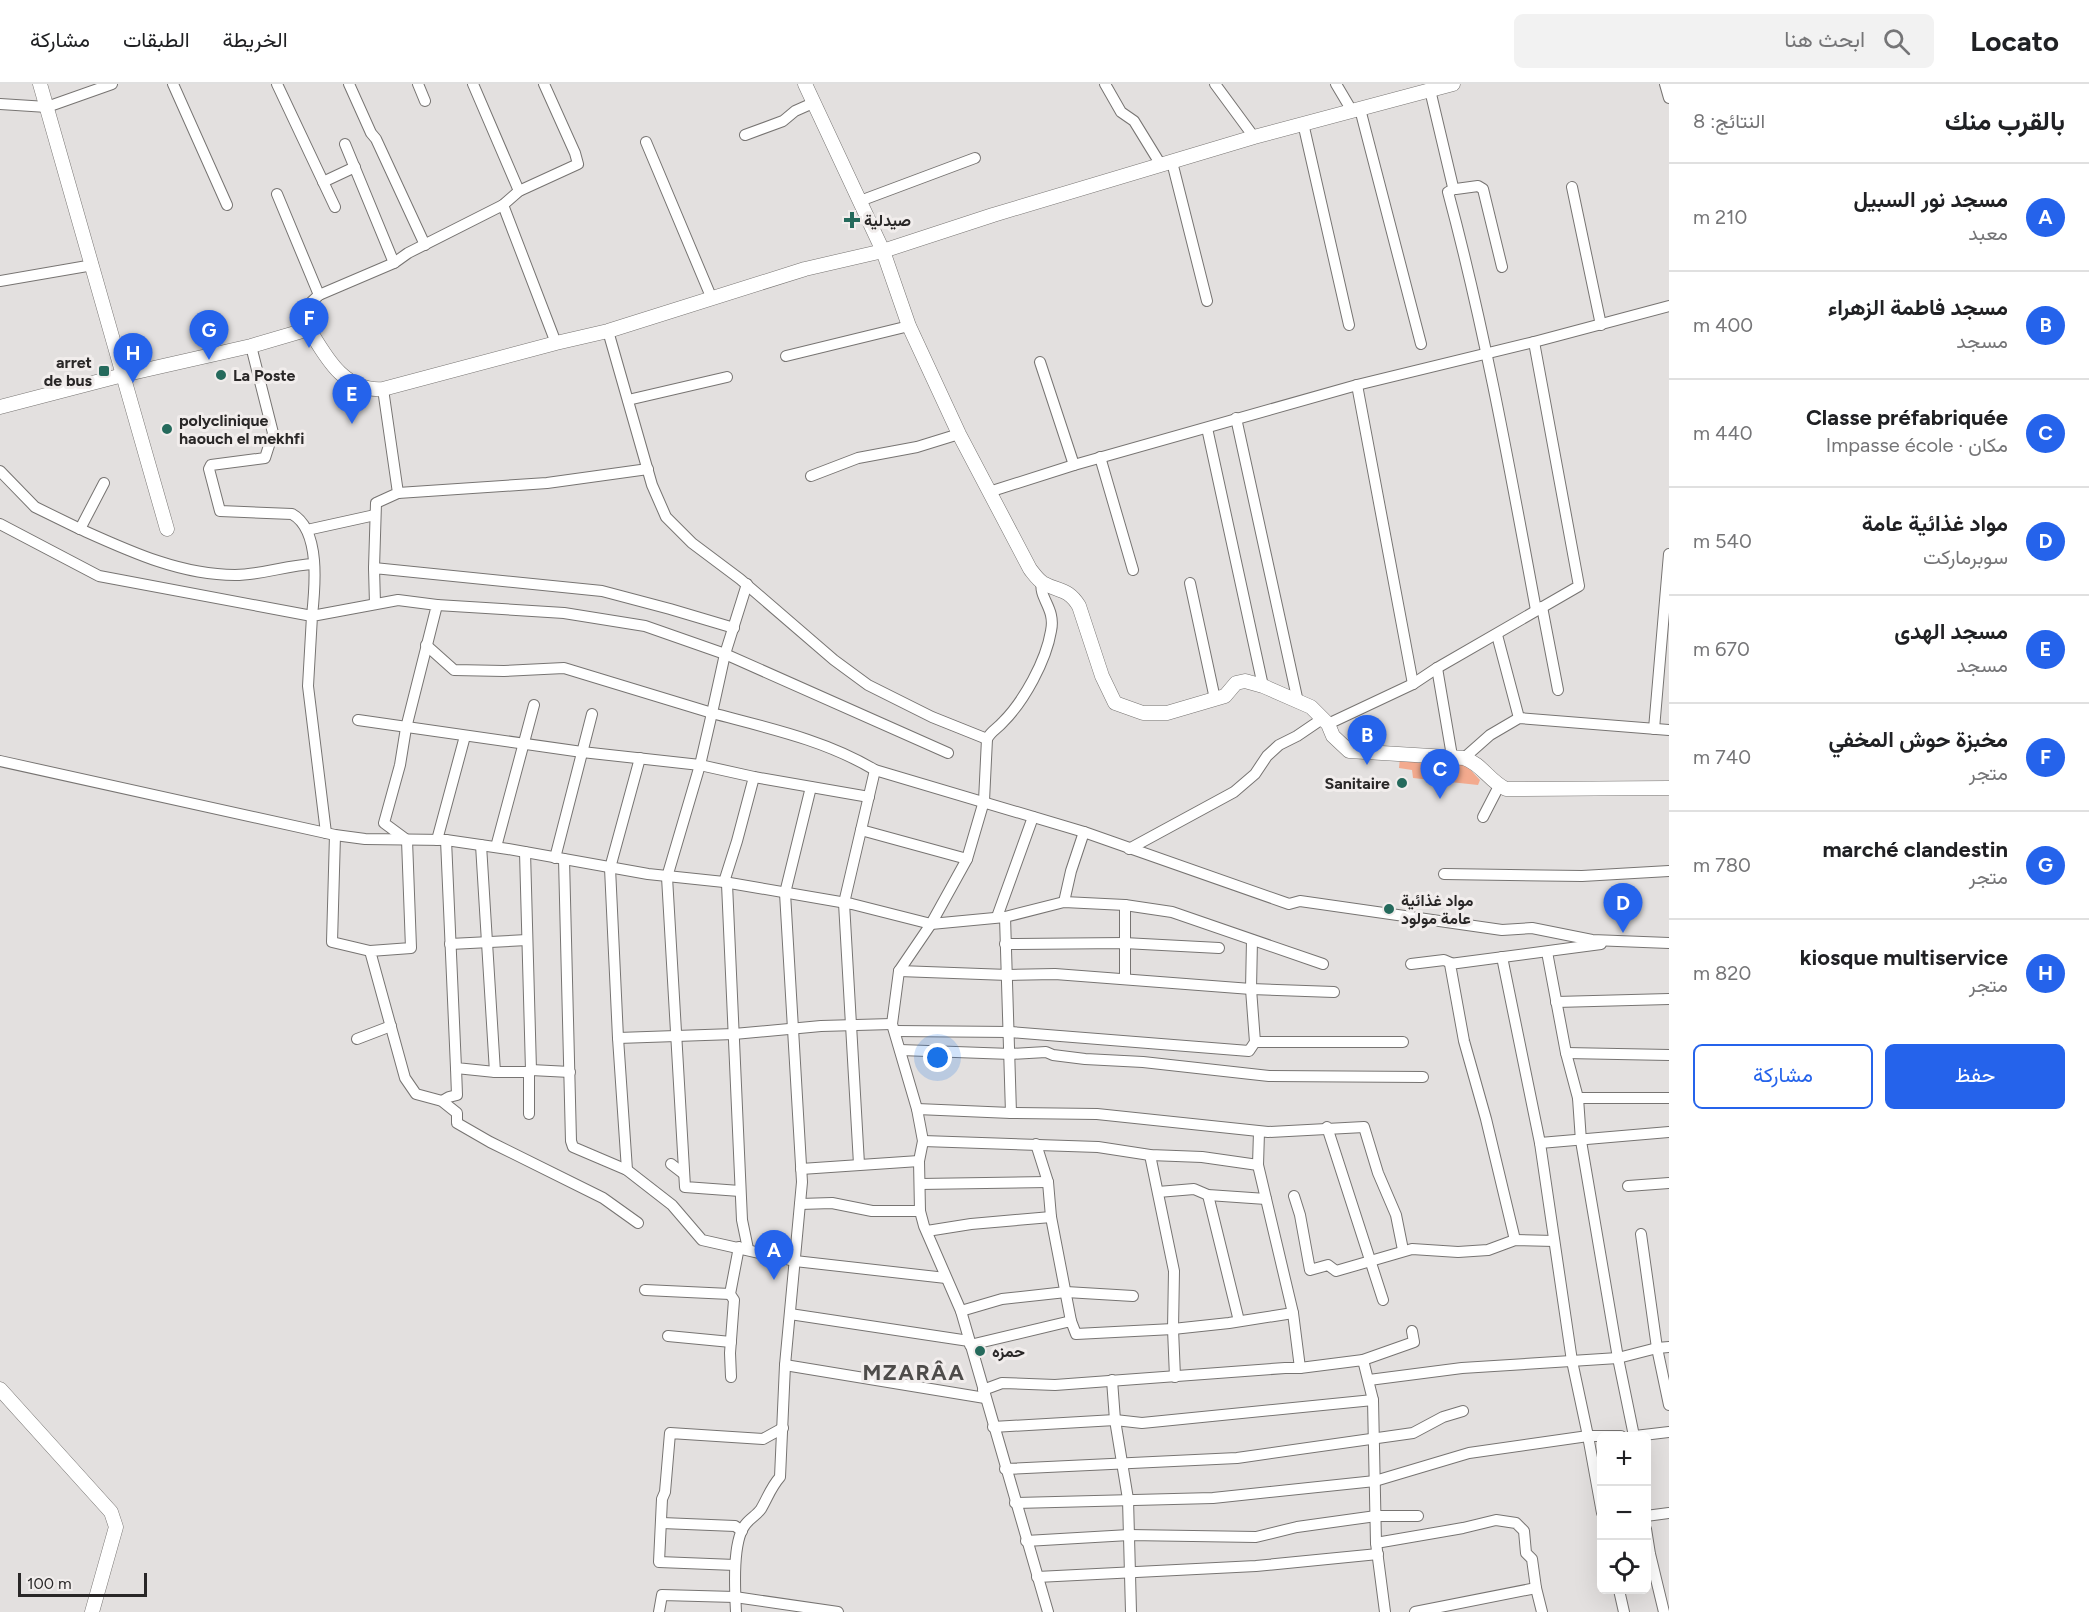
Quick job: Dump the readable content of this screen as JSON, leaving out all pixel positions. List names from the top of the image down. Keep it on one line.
{"districts":["MZARÂA"],"places":{"health":["صيدلية"],"transit":["arret de bus"],"other":["La Poste","polyclinique haouch el mekhfi","Sanitaire","مواد غذائية عامة مولود","حمزه"]},"scale_bar":"100 m","page":{"header":"Locato","search":"ابحث هنا","nav":["الخريطة","الطبقات","مشاركة"],"heading":["بالقرب منك","النتائج: 8"],"list":[{"mark":"A","name":"مسجد نور السبيل","note":"معبد","value":"210 m"},{"mark":"B","name":"مسجد فاطمة الزهراء","note":"مسجد","value":"400 m"},{"mark":"C","name":"Classe préfabriquée","note":"مكان · Impasse école","value":"440 m"},{"mark":"D","name":"مواد غذائية عامة","note":"سوبرماركت","value":"540 m"},{"mark":"E","name":"مسجد الهدى","note":"مسجد","value":"670 m"},{"mark":"F","name":"مخبزة حوش المخفي","note":"متجر","value":"740 m"},{"mark":"G","name":"marché clandestin","note":"متجر","value":"780 m"},{"mark":"H","name":"kiosque multiservice","note":"متجر","value":"820 m"}],"pins":["F","G","H","E","B","C","D","A"],"buttons":["حفظ","مشاركة"],"map_buttons":["+","−"],"scale":"100 m"}}
